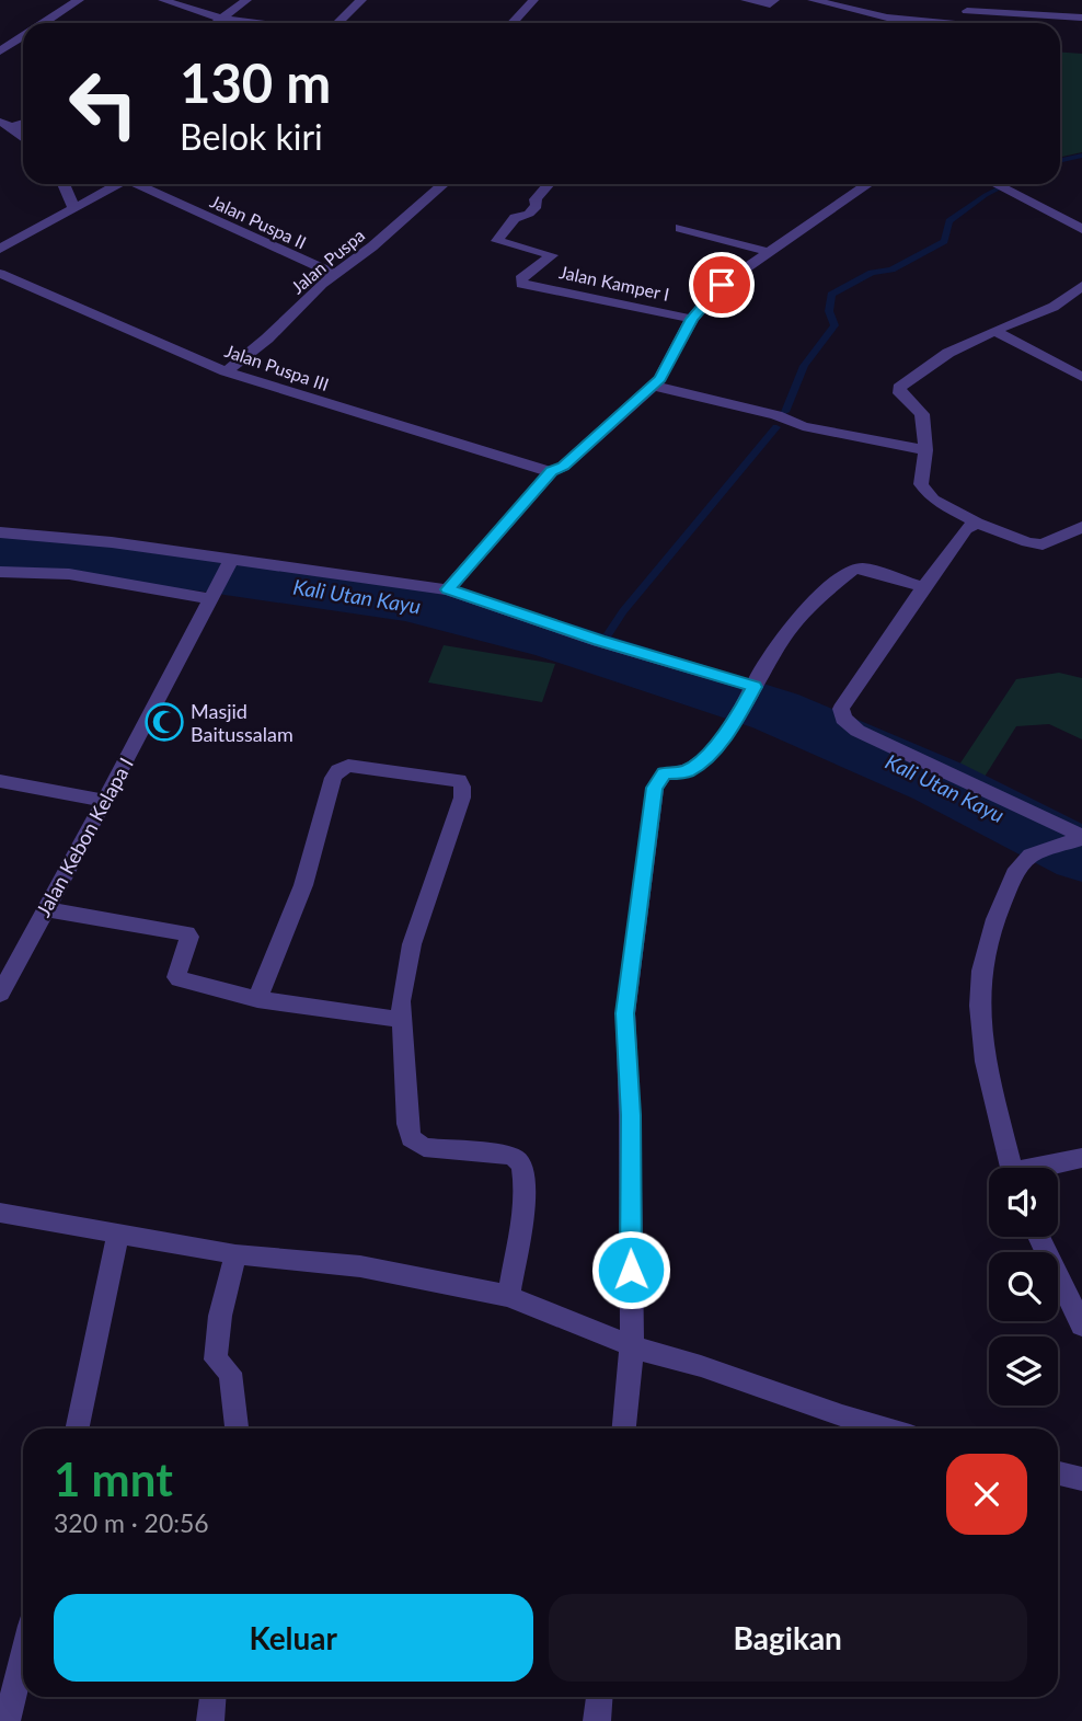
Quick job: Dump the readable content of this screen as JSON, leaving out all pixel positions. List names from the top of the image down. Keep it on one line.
{"streets":{"street":["Jalan Puspa II","Jalan Puspa","Jalan Kamper I","Jalan Puspa III","Jalan Kebon Kelapa I"]},"crossings":[["Jalan Puspa II","Jalan Puspa"],["Jalan Puspa","Jalan Puspa III"]],"water":["Kali Utan Kayu"],"places":{"mosque":["Masjid Baitussalam"]},"page":{"turn":["130 m","Belok kiri"],"heading":["1 mnt","320 m · 20:56"],"buttons":["Keluar","Bagikan"]}}
